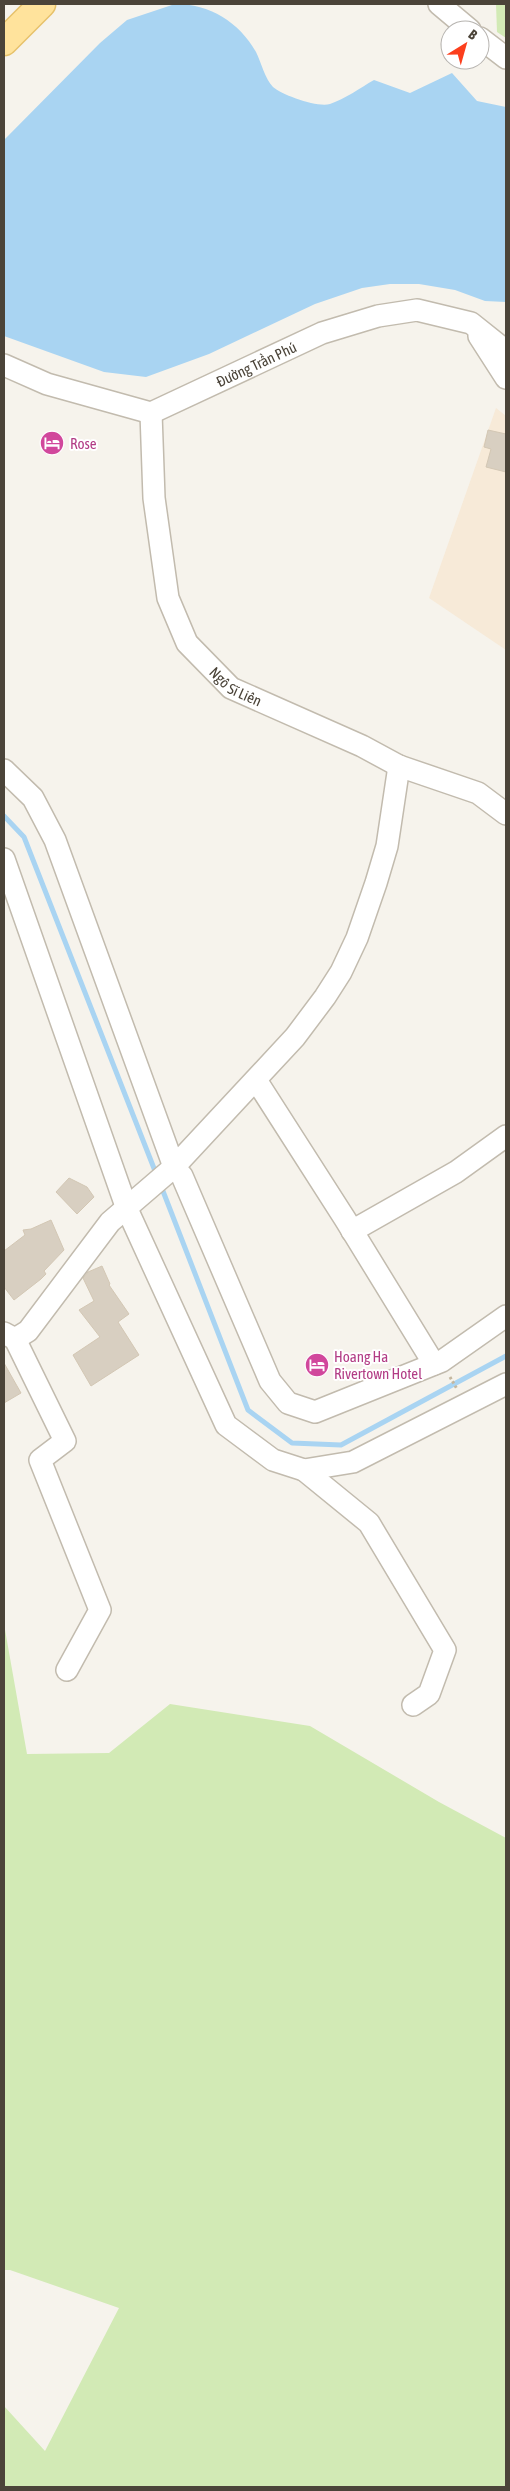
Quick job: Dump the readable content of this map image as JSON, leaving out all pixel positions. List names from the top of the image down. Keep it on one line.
{"streets":{"street":["Đường Trần Phú","Ngô Sĩ Liên"]},"crossings":[["Đường Trần Phú","Ngô Sĩ Liên"]],"places":{"hotel":["Rose","Hoang Ha Rivertown Hotel"]},"north":"top right"}
